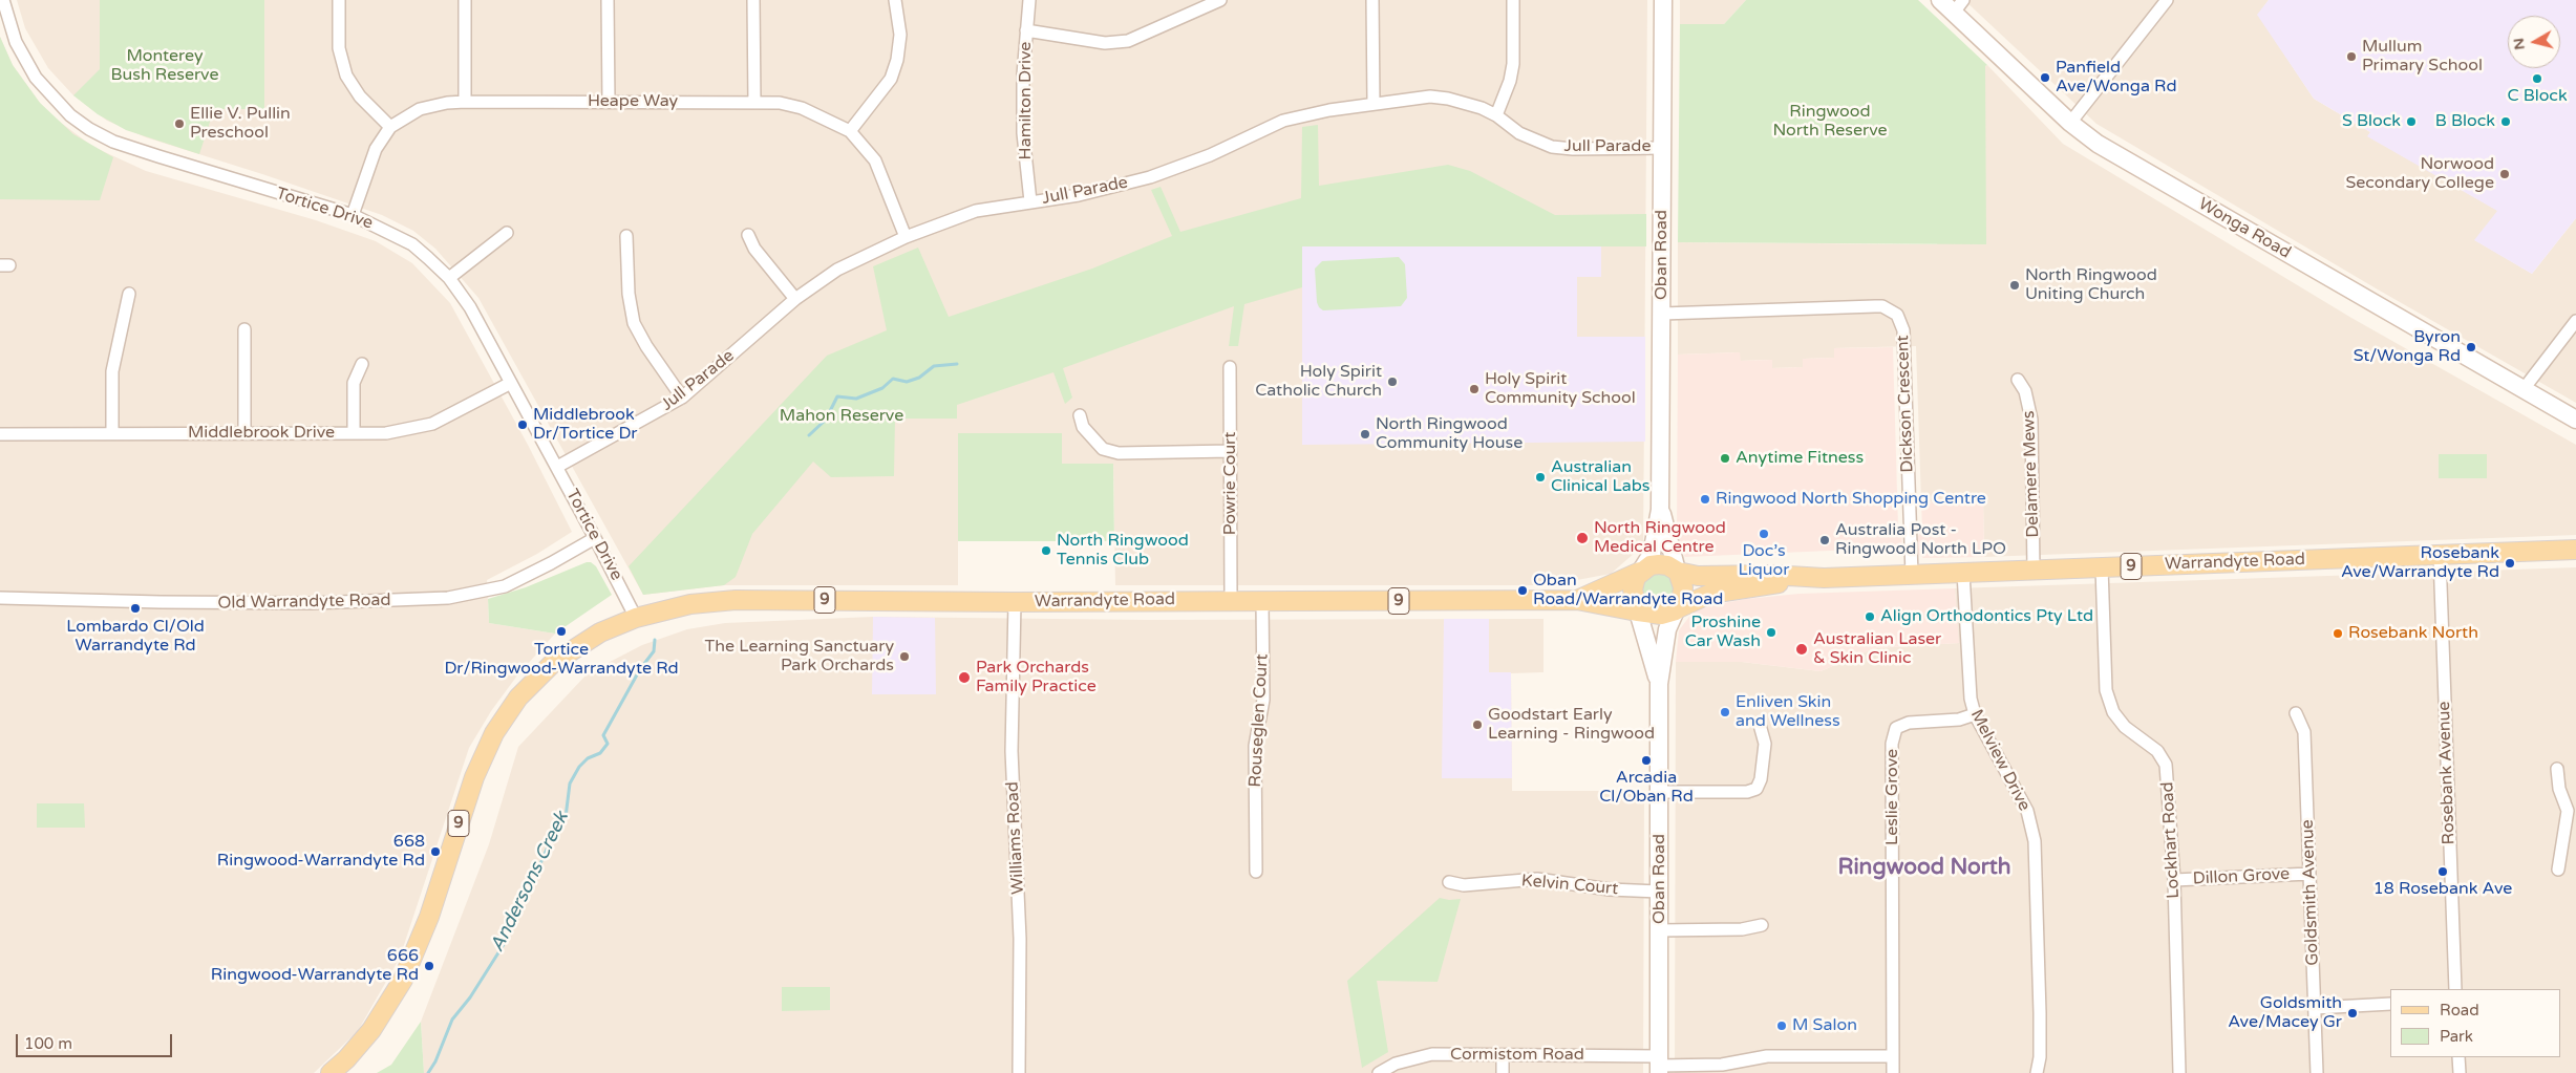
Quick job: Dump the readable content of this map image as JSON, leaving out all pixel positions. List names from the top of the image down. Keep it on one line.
{"streets":{"main road":["Wonga Road","Oban Road","Warrandyte Road","9"],"street":["Hamilton Drive","Heape Way","Jull Parade","Tortice Drive","Dickson Crescent","Middlebrook Drive","Delamere Mews","Powrie Court","Old Warrandyte Road","Rouseglen Court","Melview Drive","Rosebank Avenue","Leslie Grove","Williams Road","Lockhart Road","Dillon Grove","Kelvin Court","Goldsmith Avenue","Cormistom Road"]},"crossings":[["Hamilton Drive","Jull Parade"],["Heape Way","Jull Parade"],["Heape Way","Tortice Drive"],["Jull Parade","Tortice Drive"],["Jull Parade","Oban Road"],["Tortice Drive","Middlebrook Drive"],["Tortice Drive","Warrandyte Road"],["Tortice Drive","9"],["Tortice Drive","Old Warrandyte Road"],["Oban Road","Dickson Crescent"],["Oban Road","Warrandyte Road"],["Oban Road","9"],["Oban Road","Kelvin Court"],["Oban Road","Cormistom Road"],["Dickson Crescent","Warrandyte Road"],["Delamere Mews","Warrandyte Road"],["Powrie Court","Warrandyte Road"],["Warrandyte Road","9"],["Warrandyte Road","Rouseglen Court"],["Warrandyte Road","Melview Drive"],["Warrandyte Road","Rosebank Avenue"],["Warrandyte Road","Williams Road"],["Warrandyte Road","Lockhart Road"],["Melview Drive","Leslie Grove"],["Leslie Grove","Cormistom Road"],["Lockhart Road","Dillon Grove"],["Dillon Grove","Goldsmith Avenue"]],"districts":["Ringwood North"],"water":["Andersons Creek"],"parks":["Monterey Bush Reserve","Ringwood North Reserve","Mahon Reserve"],"places":["Mullum Primary School","Panfield Ave/Wonga Rd","C Block","S Block","B Block","Ellie V. Pullin Preschool","Norwood Secondary College","North Ringwood Uniting Church","Byron St/Wonga Rd","Holy Spirit Catholic Church","Holy Spirit Community School","Middlebrook Dr/Tortice Dr","North Ringwood Community House","Anytime Fitness","Australian Clinical Labs","Ringwood North Shopping Centre","Doc’s Liquor","North Ringwood Medical Centre","Australia Post - Ringwood North LPO","North Ringwood Tennis Club","Rosebank Ave/Warrandyte Rd","Oban Road/Warrandyte Road","Lombardo Cl/Old Warrandyte Rd","Align Orthodontics Pty Ltd","Tortice Dr/Ringwood-Warrandyte Rd","Proshine Car Wash","Rosebank North","Australian Laser & Skin Clinic","The Learning Sanctuary Park Orchards","Park Orchards Family Practice","Enliven Skin and Wellness","Goodstart Early Learning - Ringwood","Arcadia Cl/Oban Rd","668 Ringwood-Warrandyte Rd","18 Rosebank Ave","666 Ringwood-Warrandyte Rd","Goldsmith Ave/Macey Gr","M Salon"],"legend":["Road","Park"],"scale_bar":"100 m","north":"left"}
